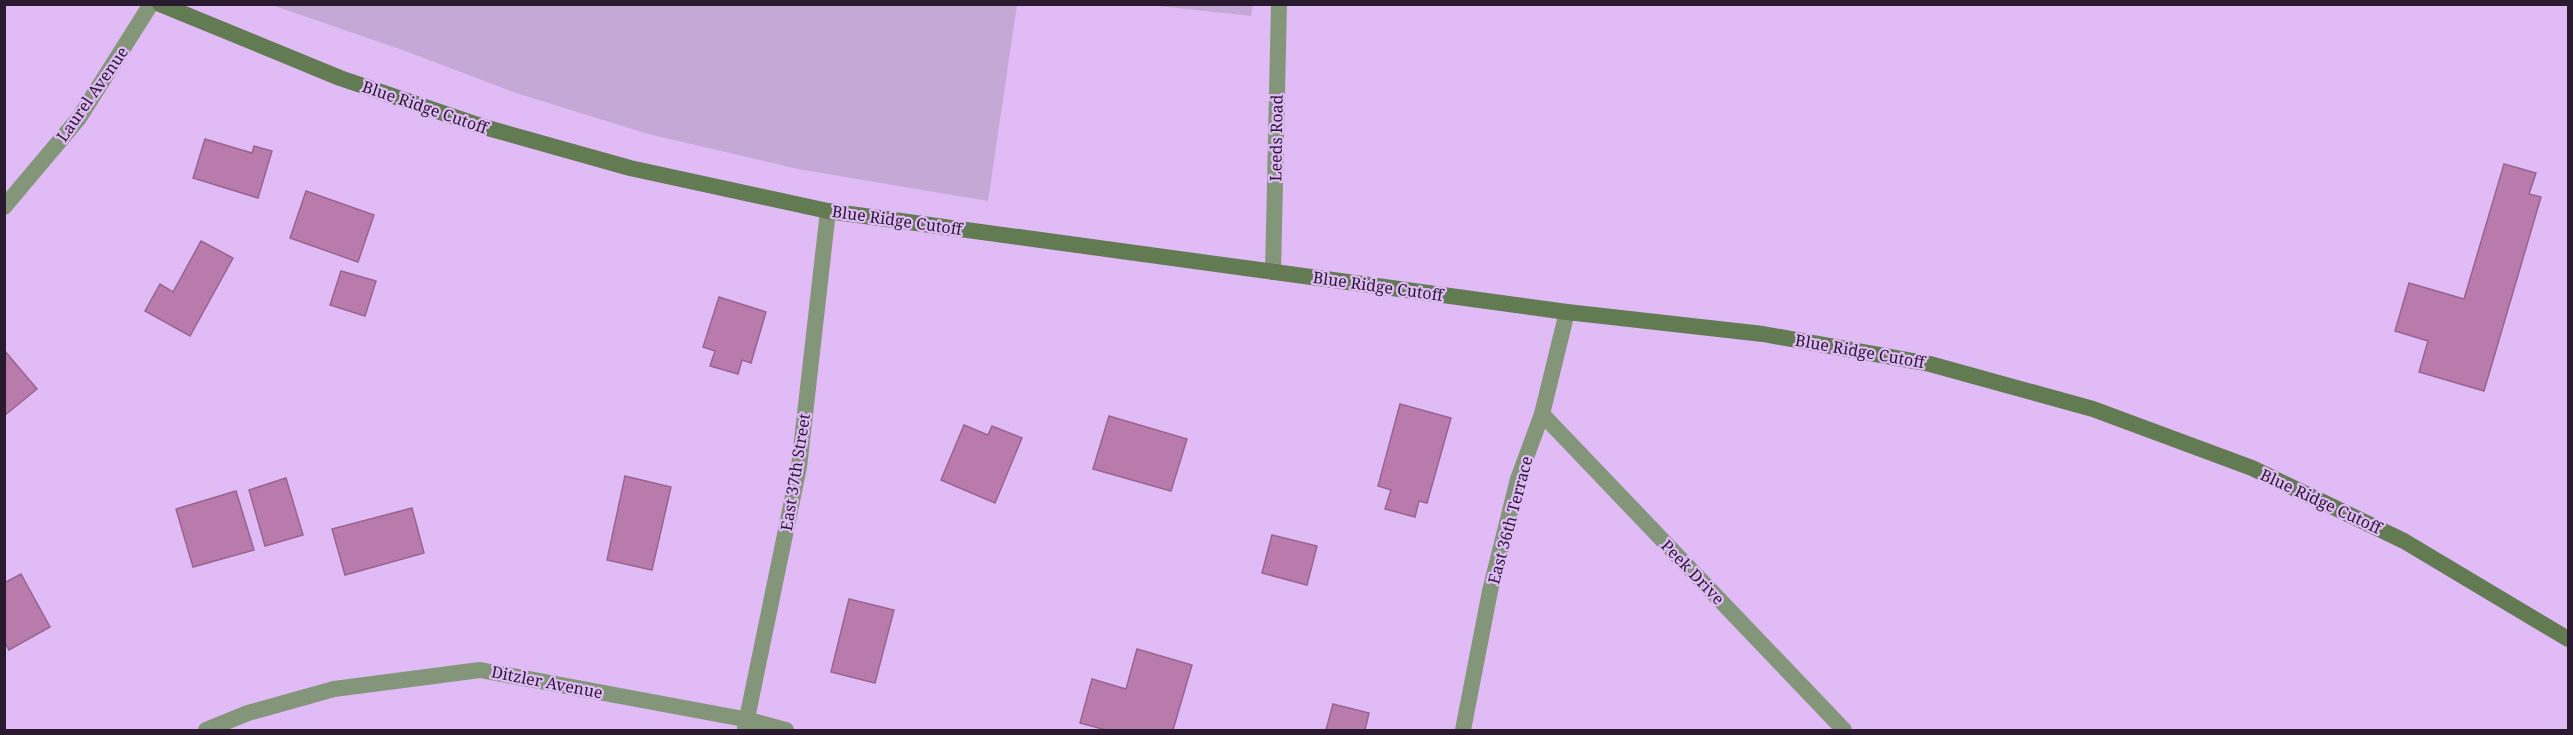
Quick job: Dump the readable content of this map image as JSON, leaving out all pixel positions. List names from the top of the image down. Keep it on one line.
{"streets":{"main road":["Blue Ridge Cutoff"],"street":["Laurel Avenue","Leeds Road","East 37th Street","East 36th Terrace","Peek Drive","Ditzler Avenue"]},"crossings":[["Blue Ridge Cutoff","Leeds Road"],["Blue Ridge Cutoff","East 37th Street"],["Blue Ridge Cutoff","East 36th Terrace"],["East 37th Street","Ditzler Avenue"],["East 36th Terrace","Peek Drive"]]}
